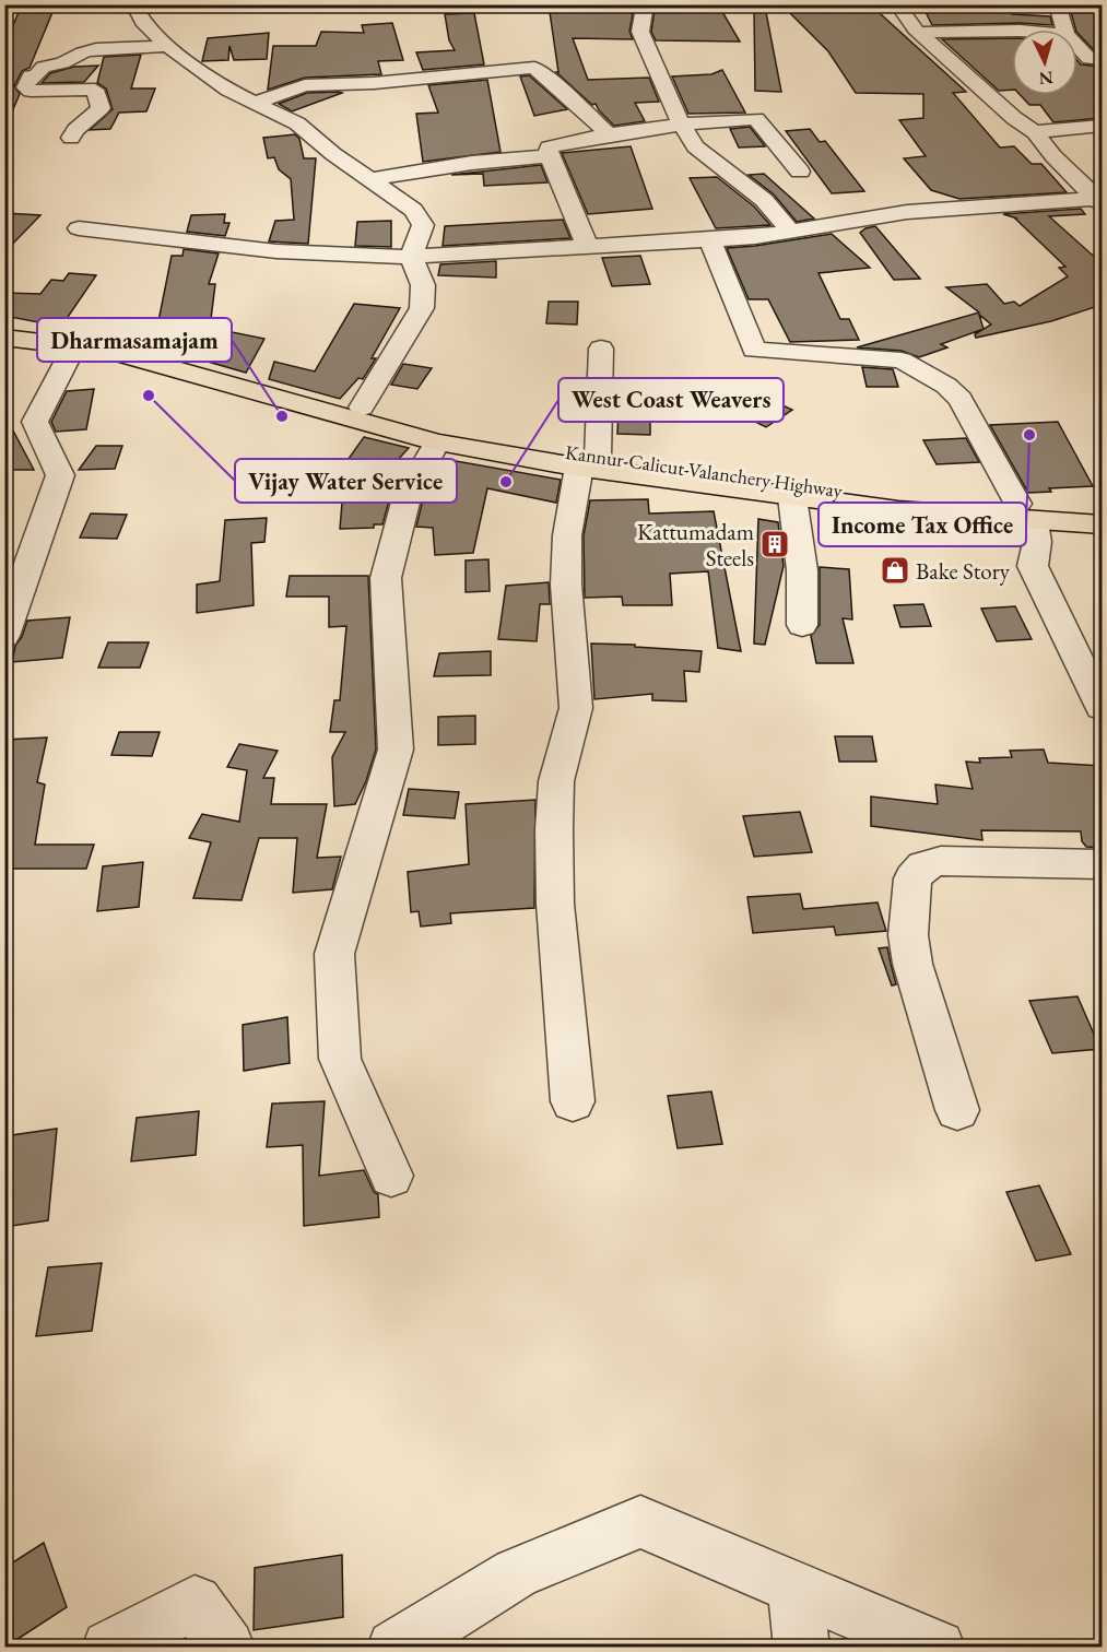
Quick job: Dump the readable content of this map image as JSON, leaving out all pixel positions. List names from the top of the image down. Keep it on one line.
{"streets":{"highway":["Kannur-Calicut-Valanchery Highway"]},"places":{"other":["Vijay Water Service","Dharmasamajam","Income Tax Office","West Coast Weavers"],"building":["Kattumadam Steels"],"shop":["Bake Story"]},"north":"bottom"}
